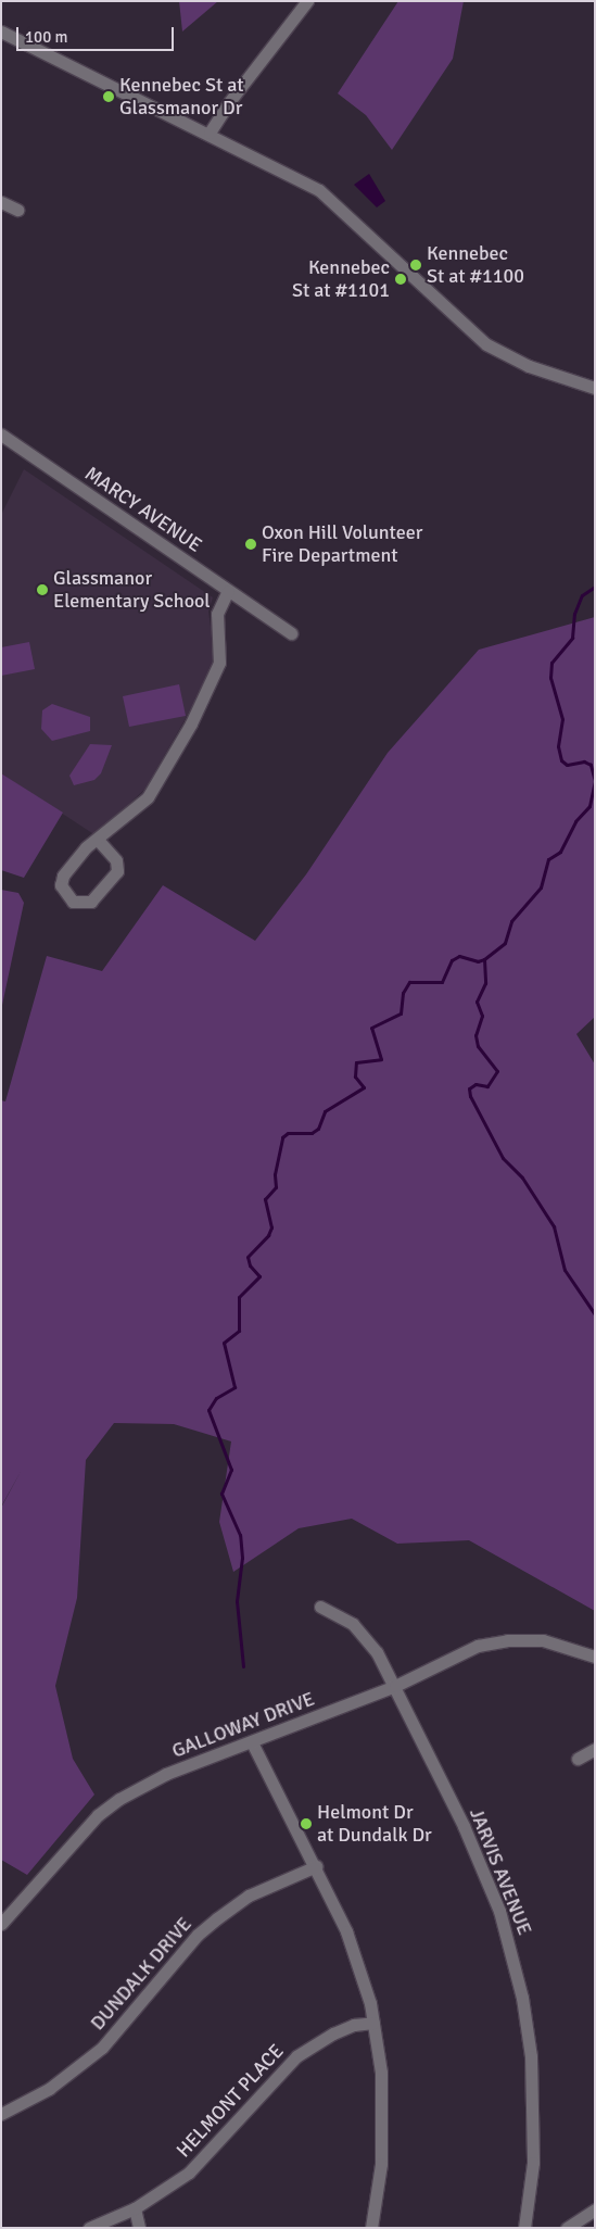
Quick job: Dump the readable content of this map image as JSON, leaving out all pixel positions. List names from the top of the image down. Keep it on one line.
{"streets":{"street":["MARCY AVENUE","GALLOWAY DRIVE","JARVIS AVENUE","DUNDALK DRIVE","HELMONT PLACE"]},"crossings":[["GALLOWAY DRIVE","JARVIS AVENUE"]],"places":["Kennebec St at Glassmanor Dr","Kennebec St at #1100","Kennebec St at #1101","Oxon Hill Volunteer Fire Department","Glassmanor Elementary School","Helmont Dr at Dundalk Dr"],"scale_bar":"100 m"}
